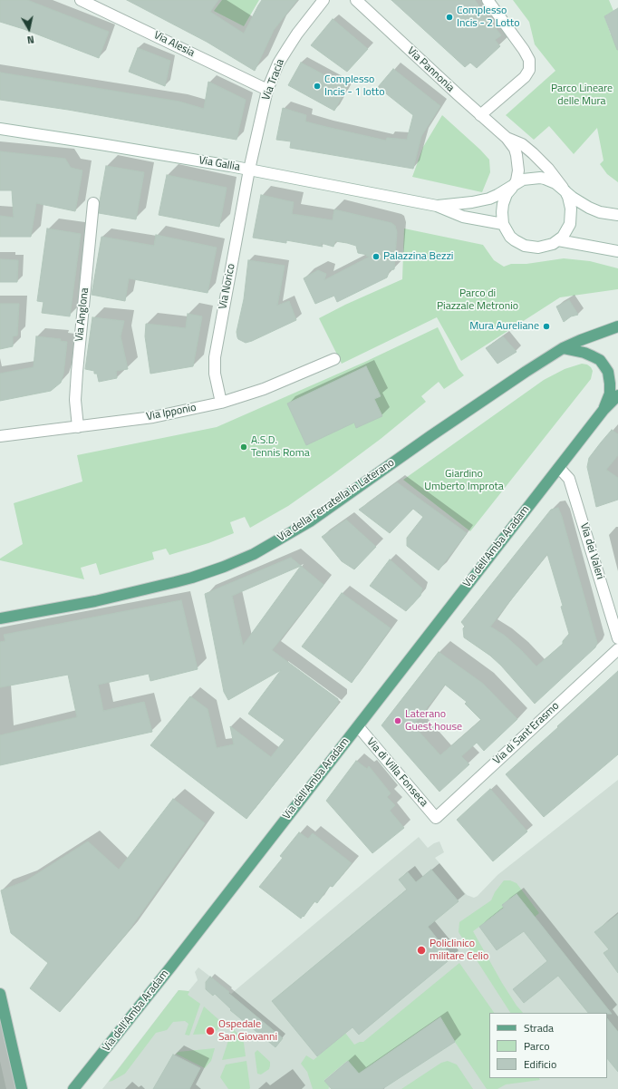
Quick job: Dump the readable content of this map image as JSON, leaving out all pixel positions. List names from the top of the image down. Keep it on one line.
{"streets":{"main road":["Via della Ferratella in Laterano","Via dell'Amba Aradam"],"street":["Via Alesia","Via Pannonia","Via Tracia","Via Gallia","Via Norico","Via Anglona","Via Ipponio","Via dei Valeri","Via di Sant'Erasmo","Via di Villa Fonseca"]},"crossings":[["Via Alesia","Via Tracia"],["Via Tracia","Via Gallia"],["Via Tracia","Via Norico"],["Via Gallia","Via Norico"],["Via Norico","Via Ipponio"],["Via Anglona","Via Ipponio"],["Via dell'Amba Aradam","Via dei Valeri"],["Via dell'Amba Aradam","Via di Villa Fonseca"],["Via di Sant'Erasmo","Via di Villa Fonseca"]],"parks":["Parco Lineare delle Mura","Parco di Piazzale Metronio","Giardino Umberto Improta"],"places":["Complesso Incis - 2 Lotto","Complesso Incis - 1 lotto","Palazzina Bezzi","Mura Aureliane","A.S.D. Tennis Roma","Laterano Guest house","Policlinico militare Celio","Ospedale San Giovanni"],"legend":["Strada","Parco","Edificio"],"north":"bottom"}
